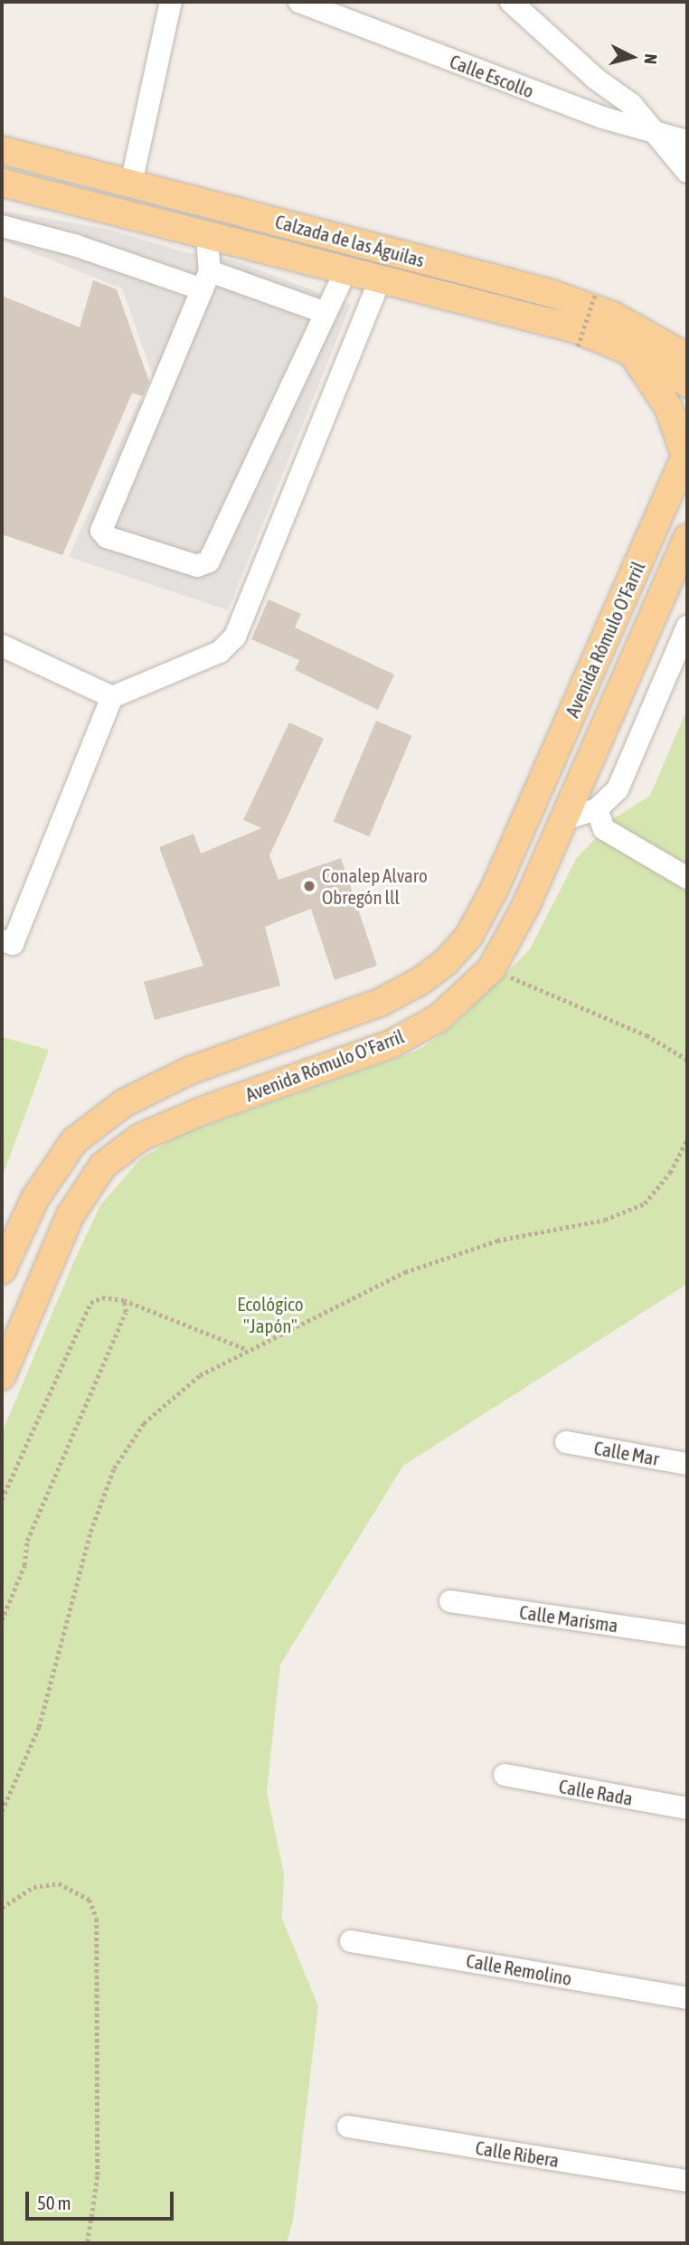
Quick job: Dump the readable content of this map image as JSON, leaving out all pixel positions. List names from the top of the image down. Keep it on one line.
{"streets":{"main road":["Calzada de las Águilas","Avenida Rómulo O'Farril"],"street":["Calle Escollo","Calle Mar","Calle Marisma","Calle Rada","Calle Remolino","Calle Ribera"]},"parks":["Ecológico \"Japón\""],"places":["Conalep Alvaro Obregón lll"],"scale_bar":"50 m","north":"right"}
